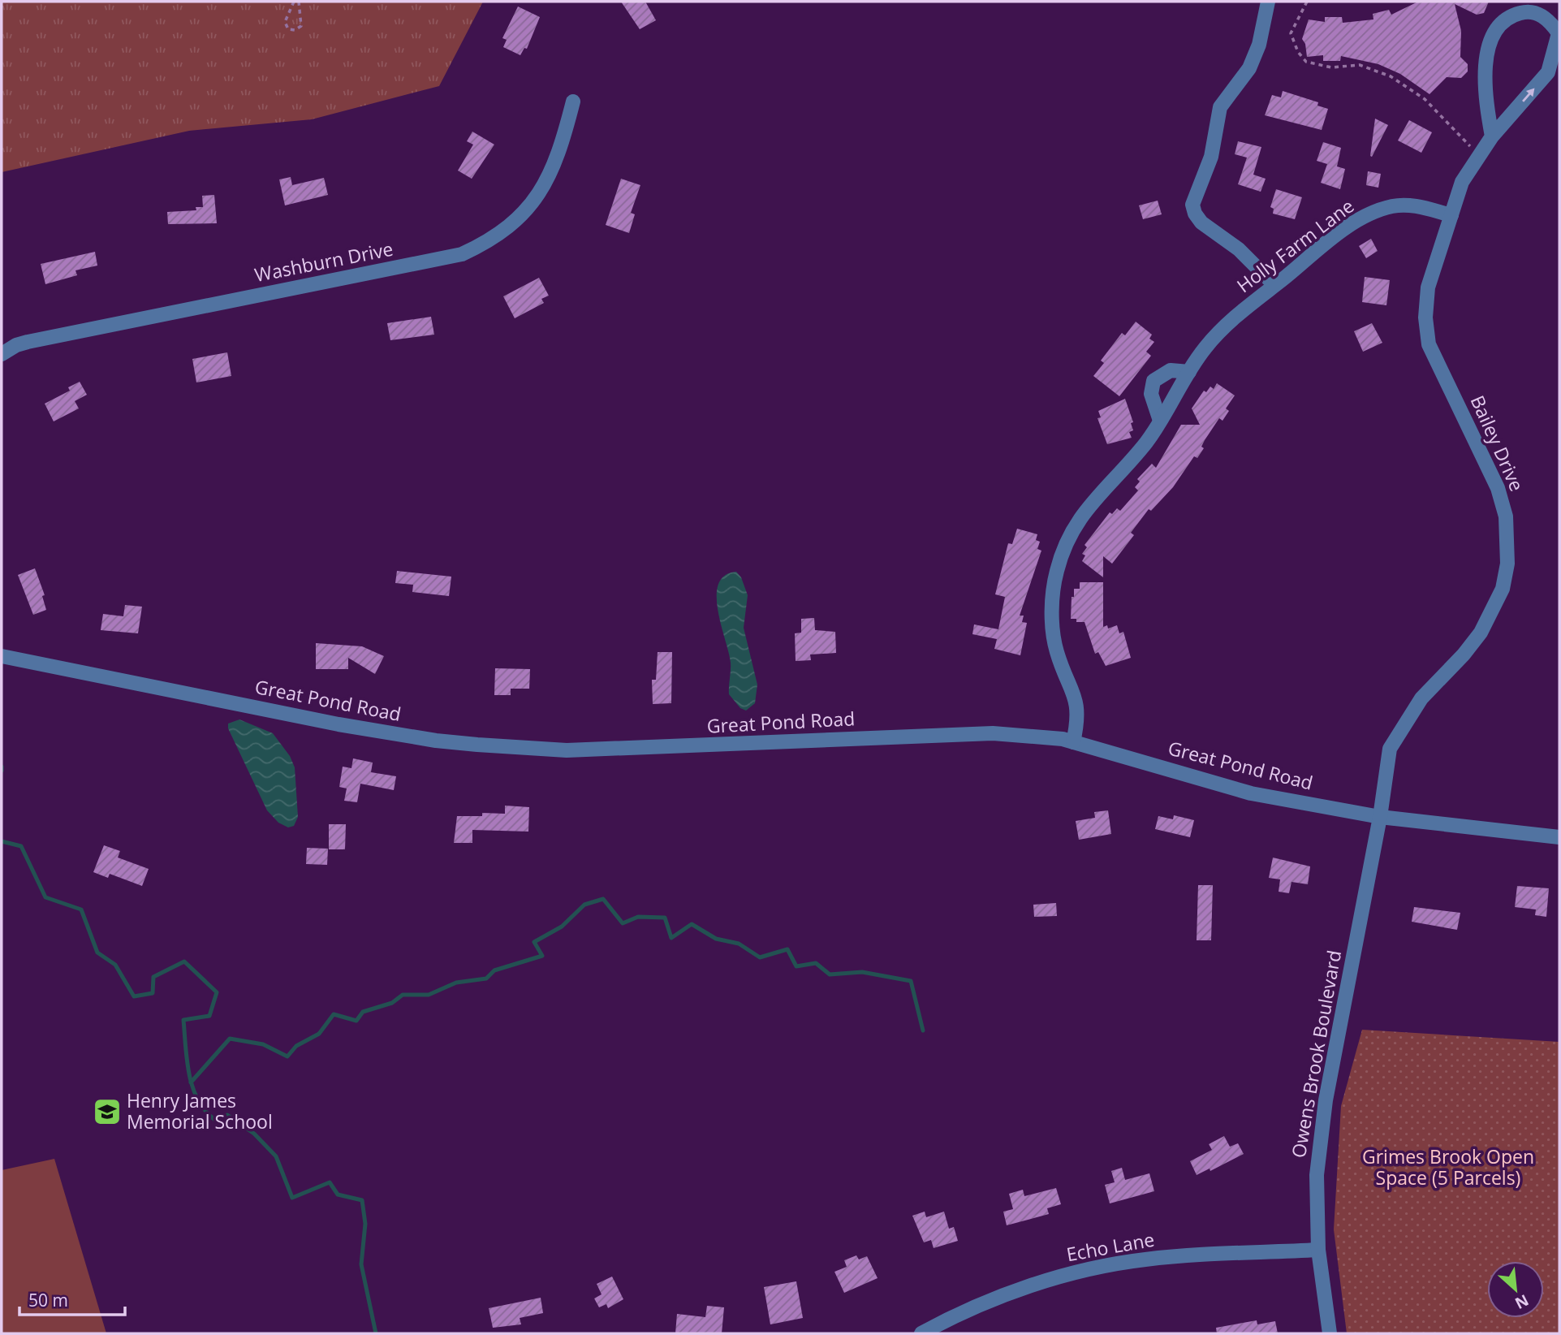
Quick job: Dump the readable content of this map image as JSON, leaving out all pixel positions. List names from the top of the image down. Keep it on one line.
{"streets":{"street":["Holly Farm Lane","Washburn Drive","Bailey Drive","Great Pond Road","Owens Brook Boulevard","Echo Lane"]},"crossings":[["Holly Farm Lane","Bailey Drive"],["Holly Farm Lane","Great Pond Road"],["Bailey Drive","Great Pond Road"],["Bailey Drive","Owens Brook Boulevard"],["Great Pond Road","Owens Brook Boulevard"],["Owens Brook Boulevard","Echo Lane"]],"parks":["Grimes Brook Open Space (5 Parcels)"],"places":{"school or university":["Henry James Memorial School"]},"scale_bar":"50 m","north":"bottom right"}
